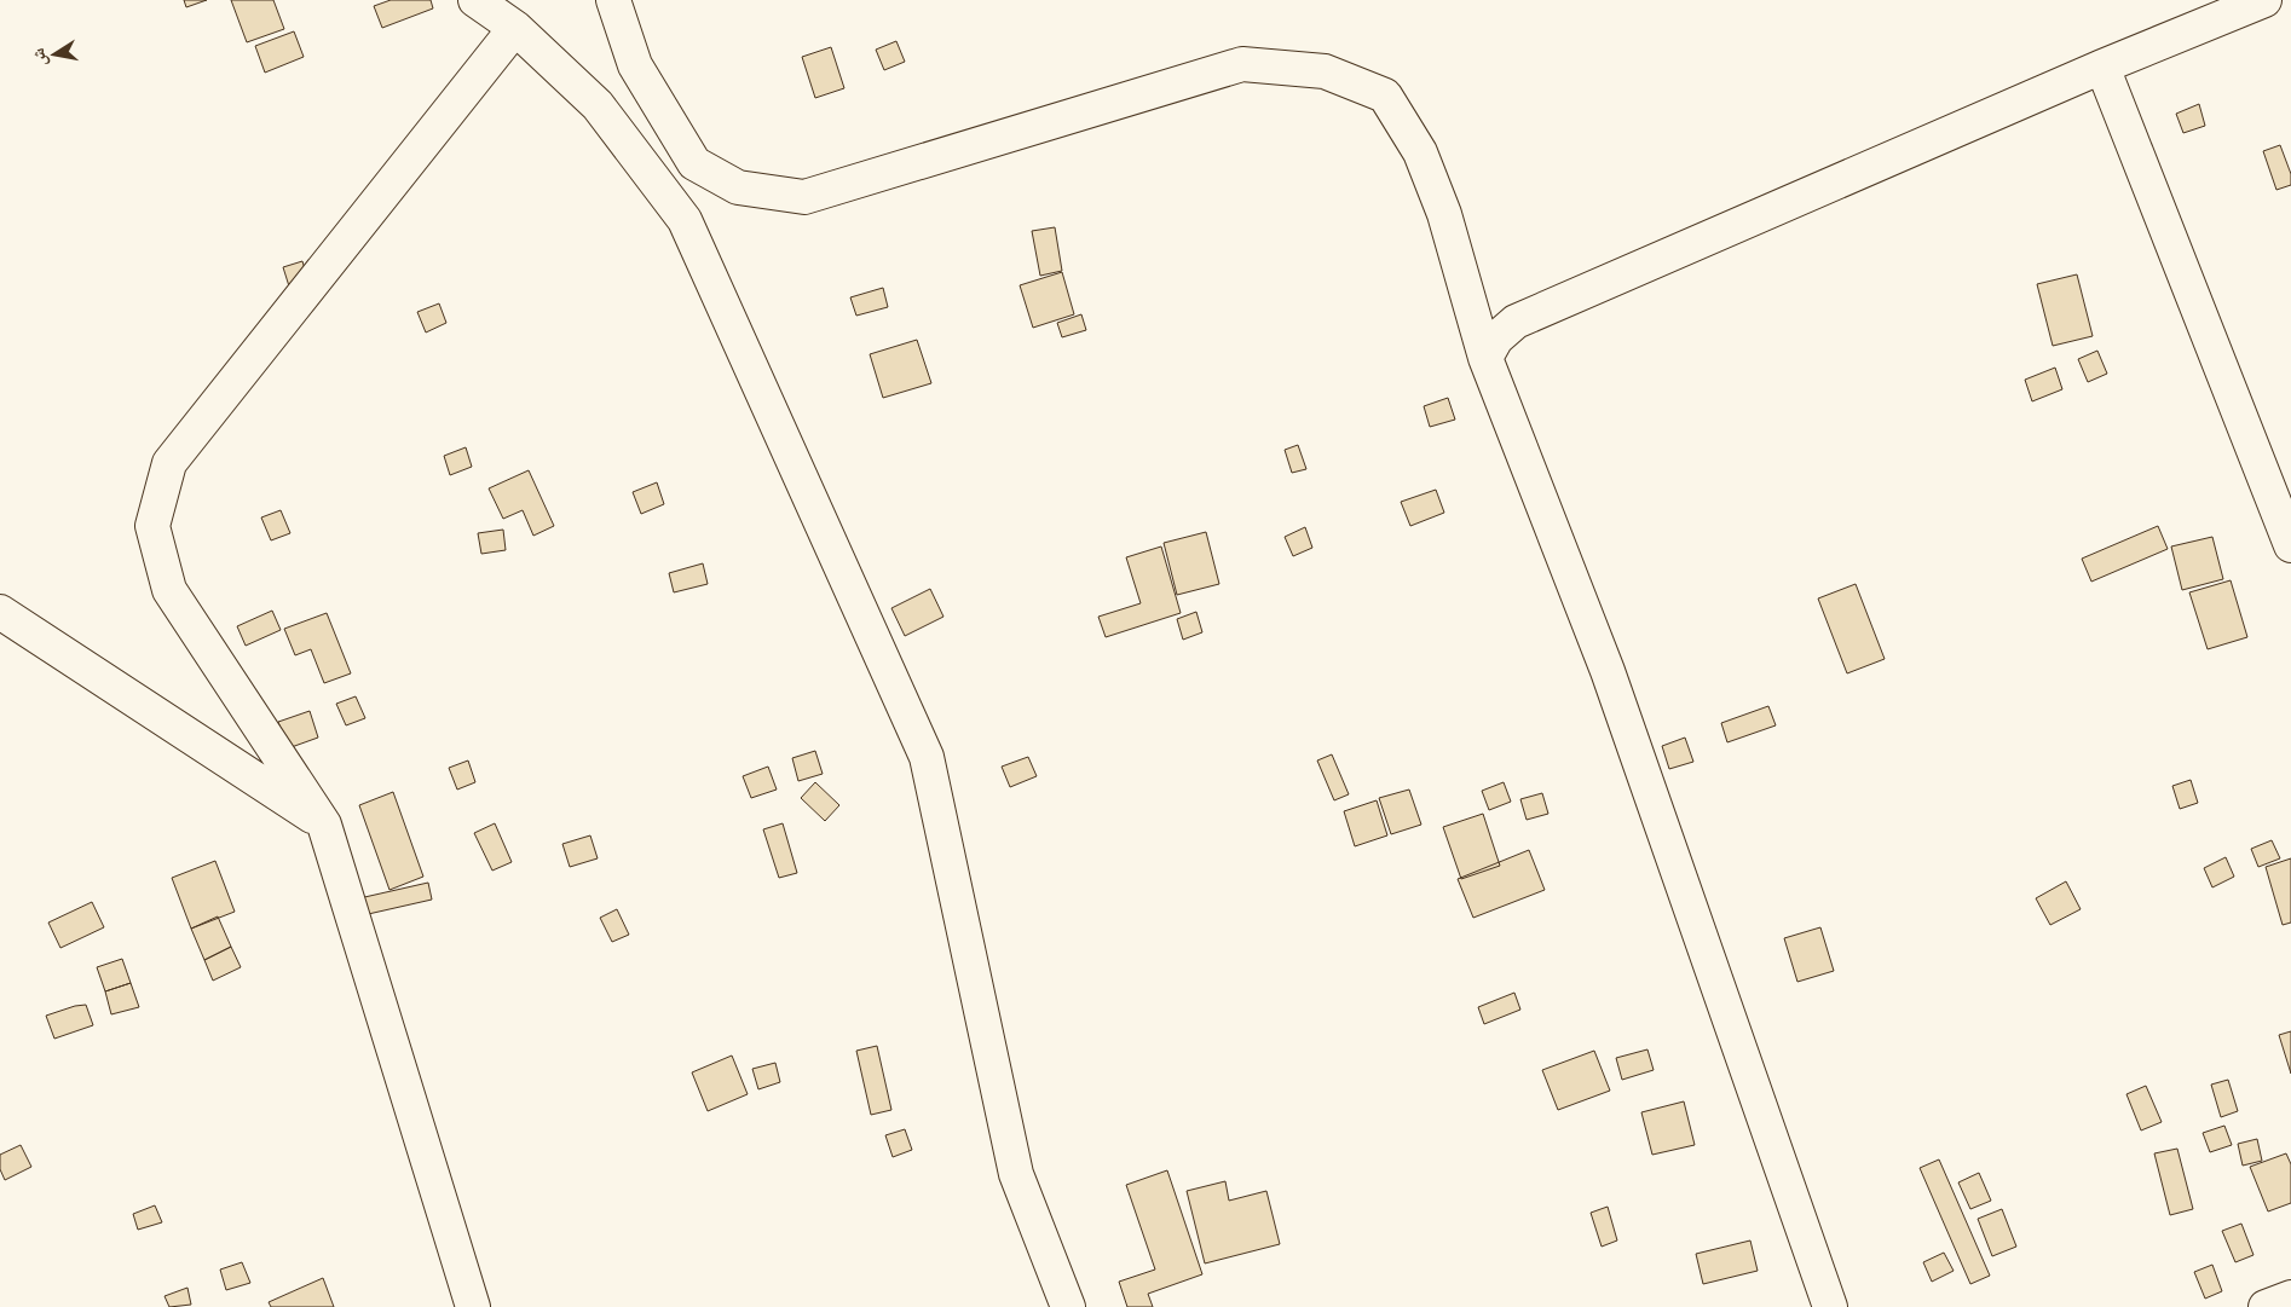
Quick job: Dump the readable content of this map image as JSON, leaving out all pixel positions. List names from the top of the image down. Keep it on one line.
{"north":"left"}
